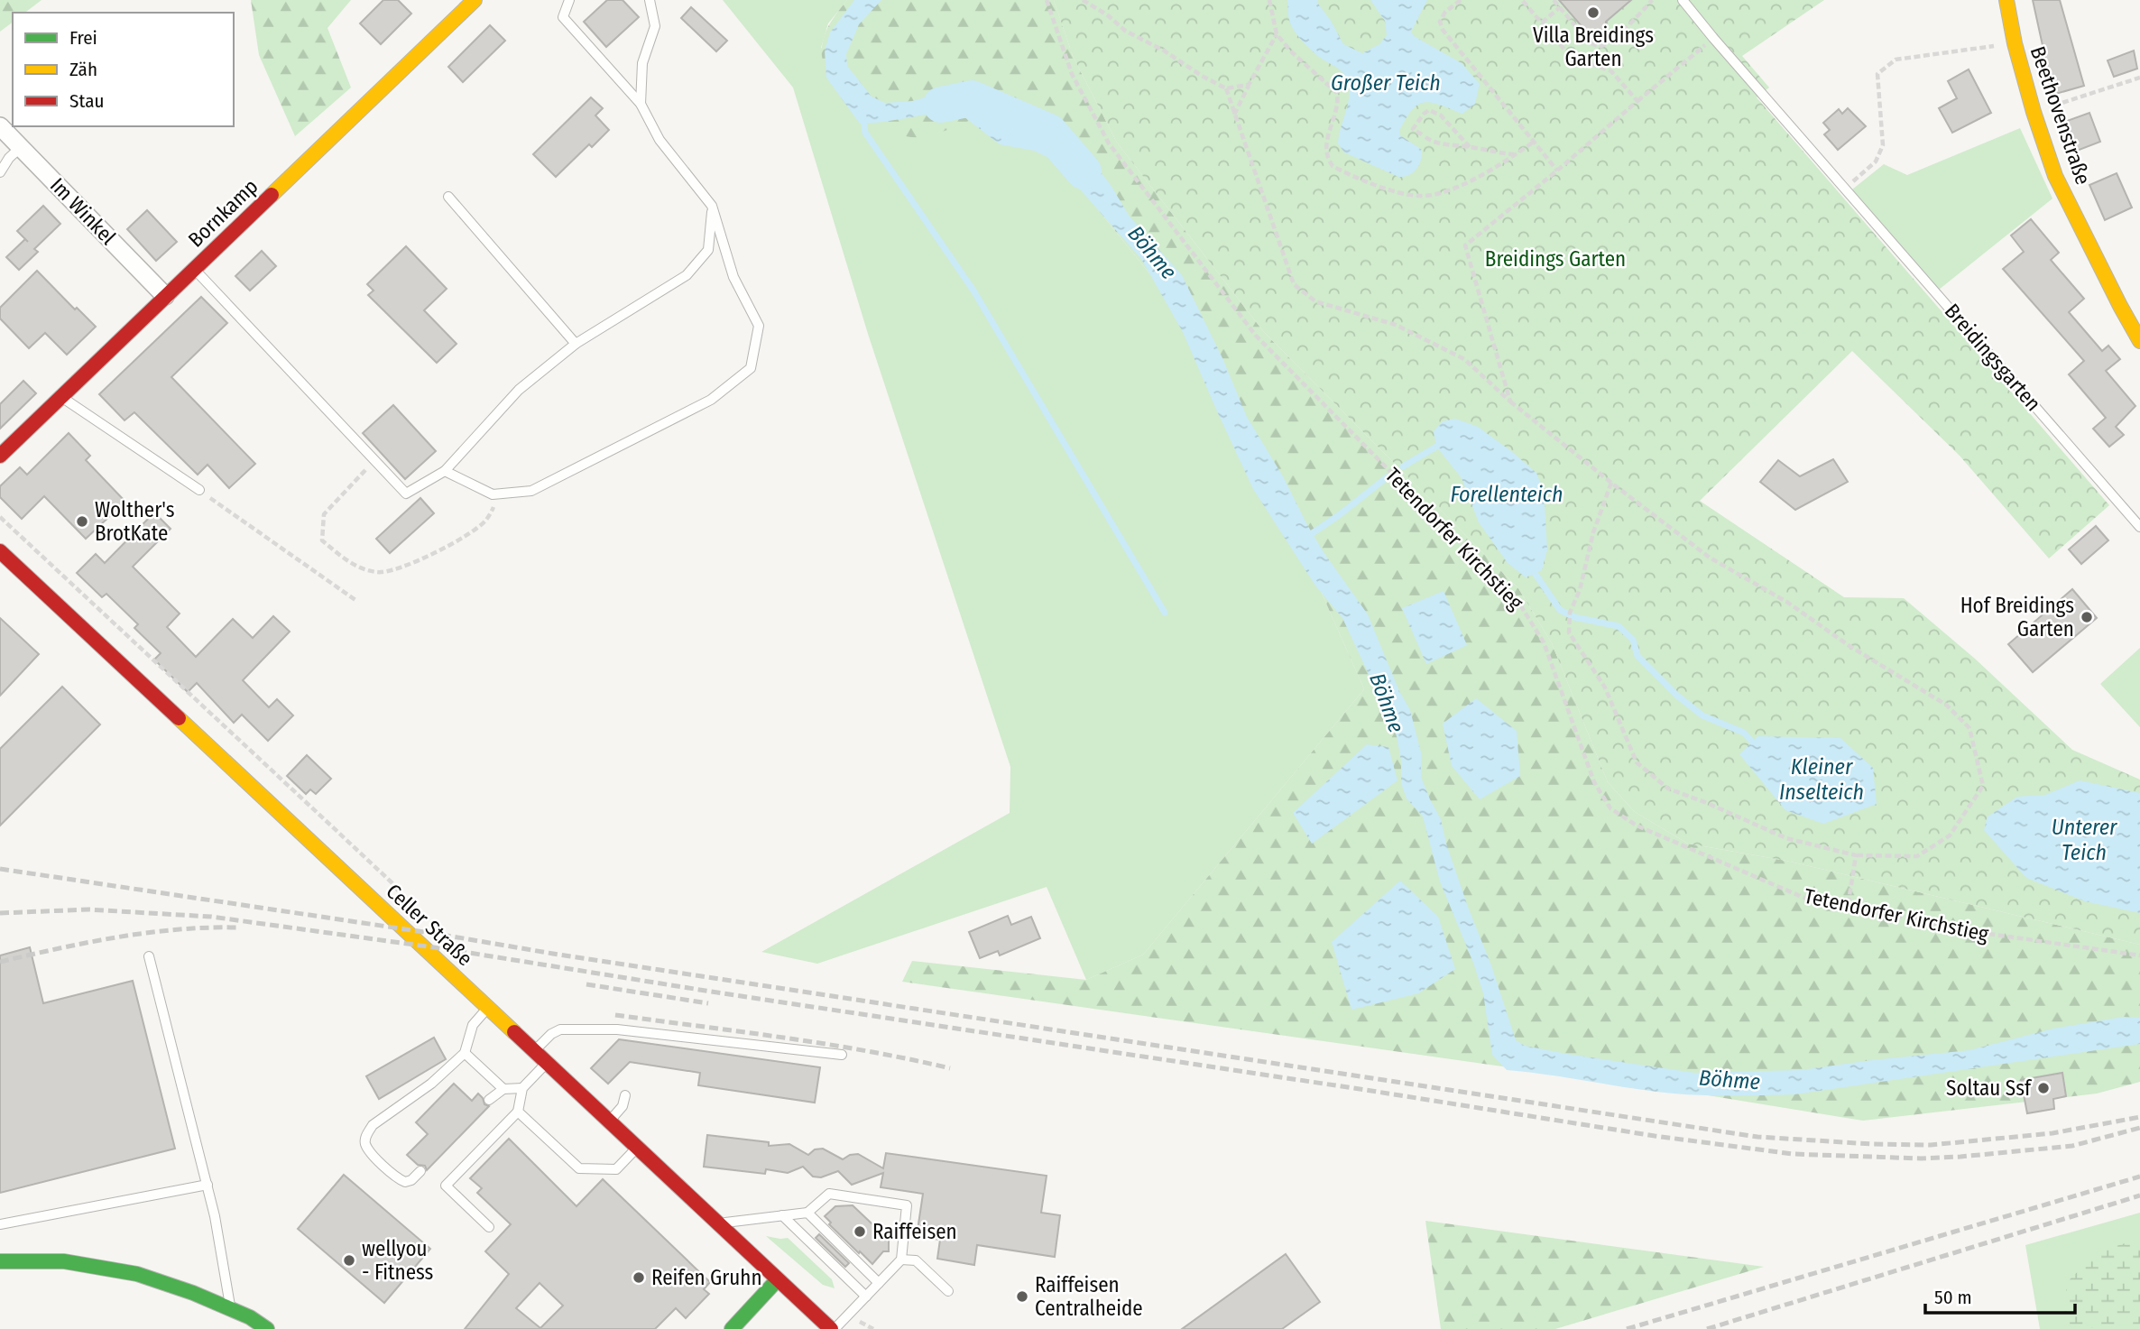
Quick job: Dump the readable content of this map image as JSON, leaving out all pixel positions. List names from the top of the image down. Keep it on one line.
{"streets":{"street":["Beethovenstraße","Im Winkel","Bornkamp","Celler Straße"],"lane":["Breidingsgarten"],"path":["Tetendorfer Kirchstieg"]},"crossings":[["Im Winkel","Bornkamp"]],"water":["Großer Teich","Böhme","Forellenteich","Kleiner Inselteich","Unterer Teich"],"parks":["Breidings Garten"],"places":["Villa Breidings Garten","Wolther's BrotKate","Hof Breidings Garten","Soltau Ssf","Raiffeisen","wellyou - Fitness","Reifen Gruhn","Raiffeisen Centralheide"],"legend":["Frei","Zäh","Stau"],"scale_bar":"50 m"}
